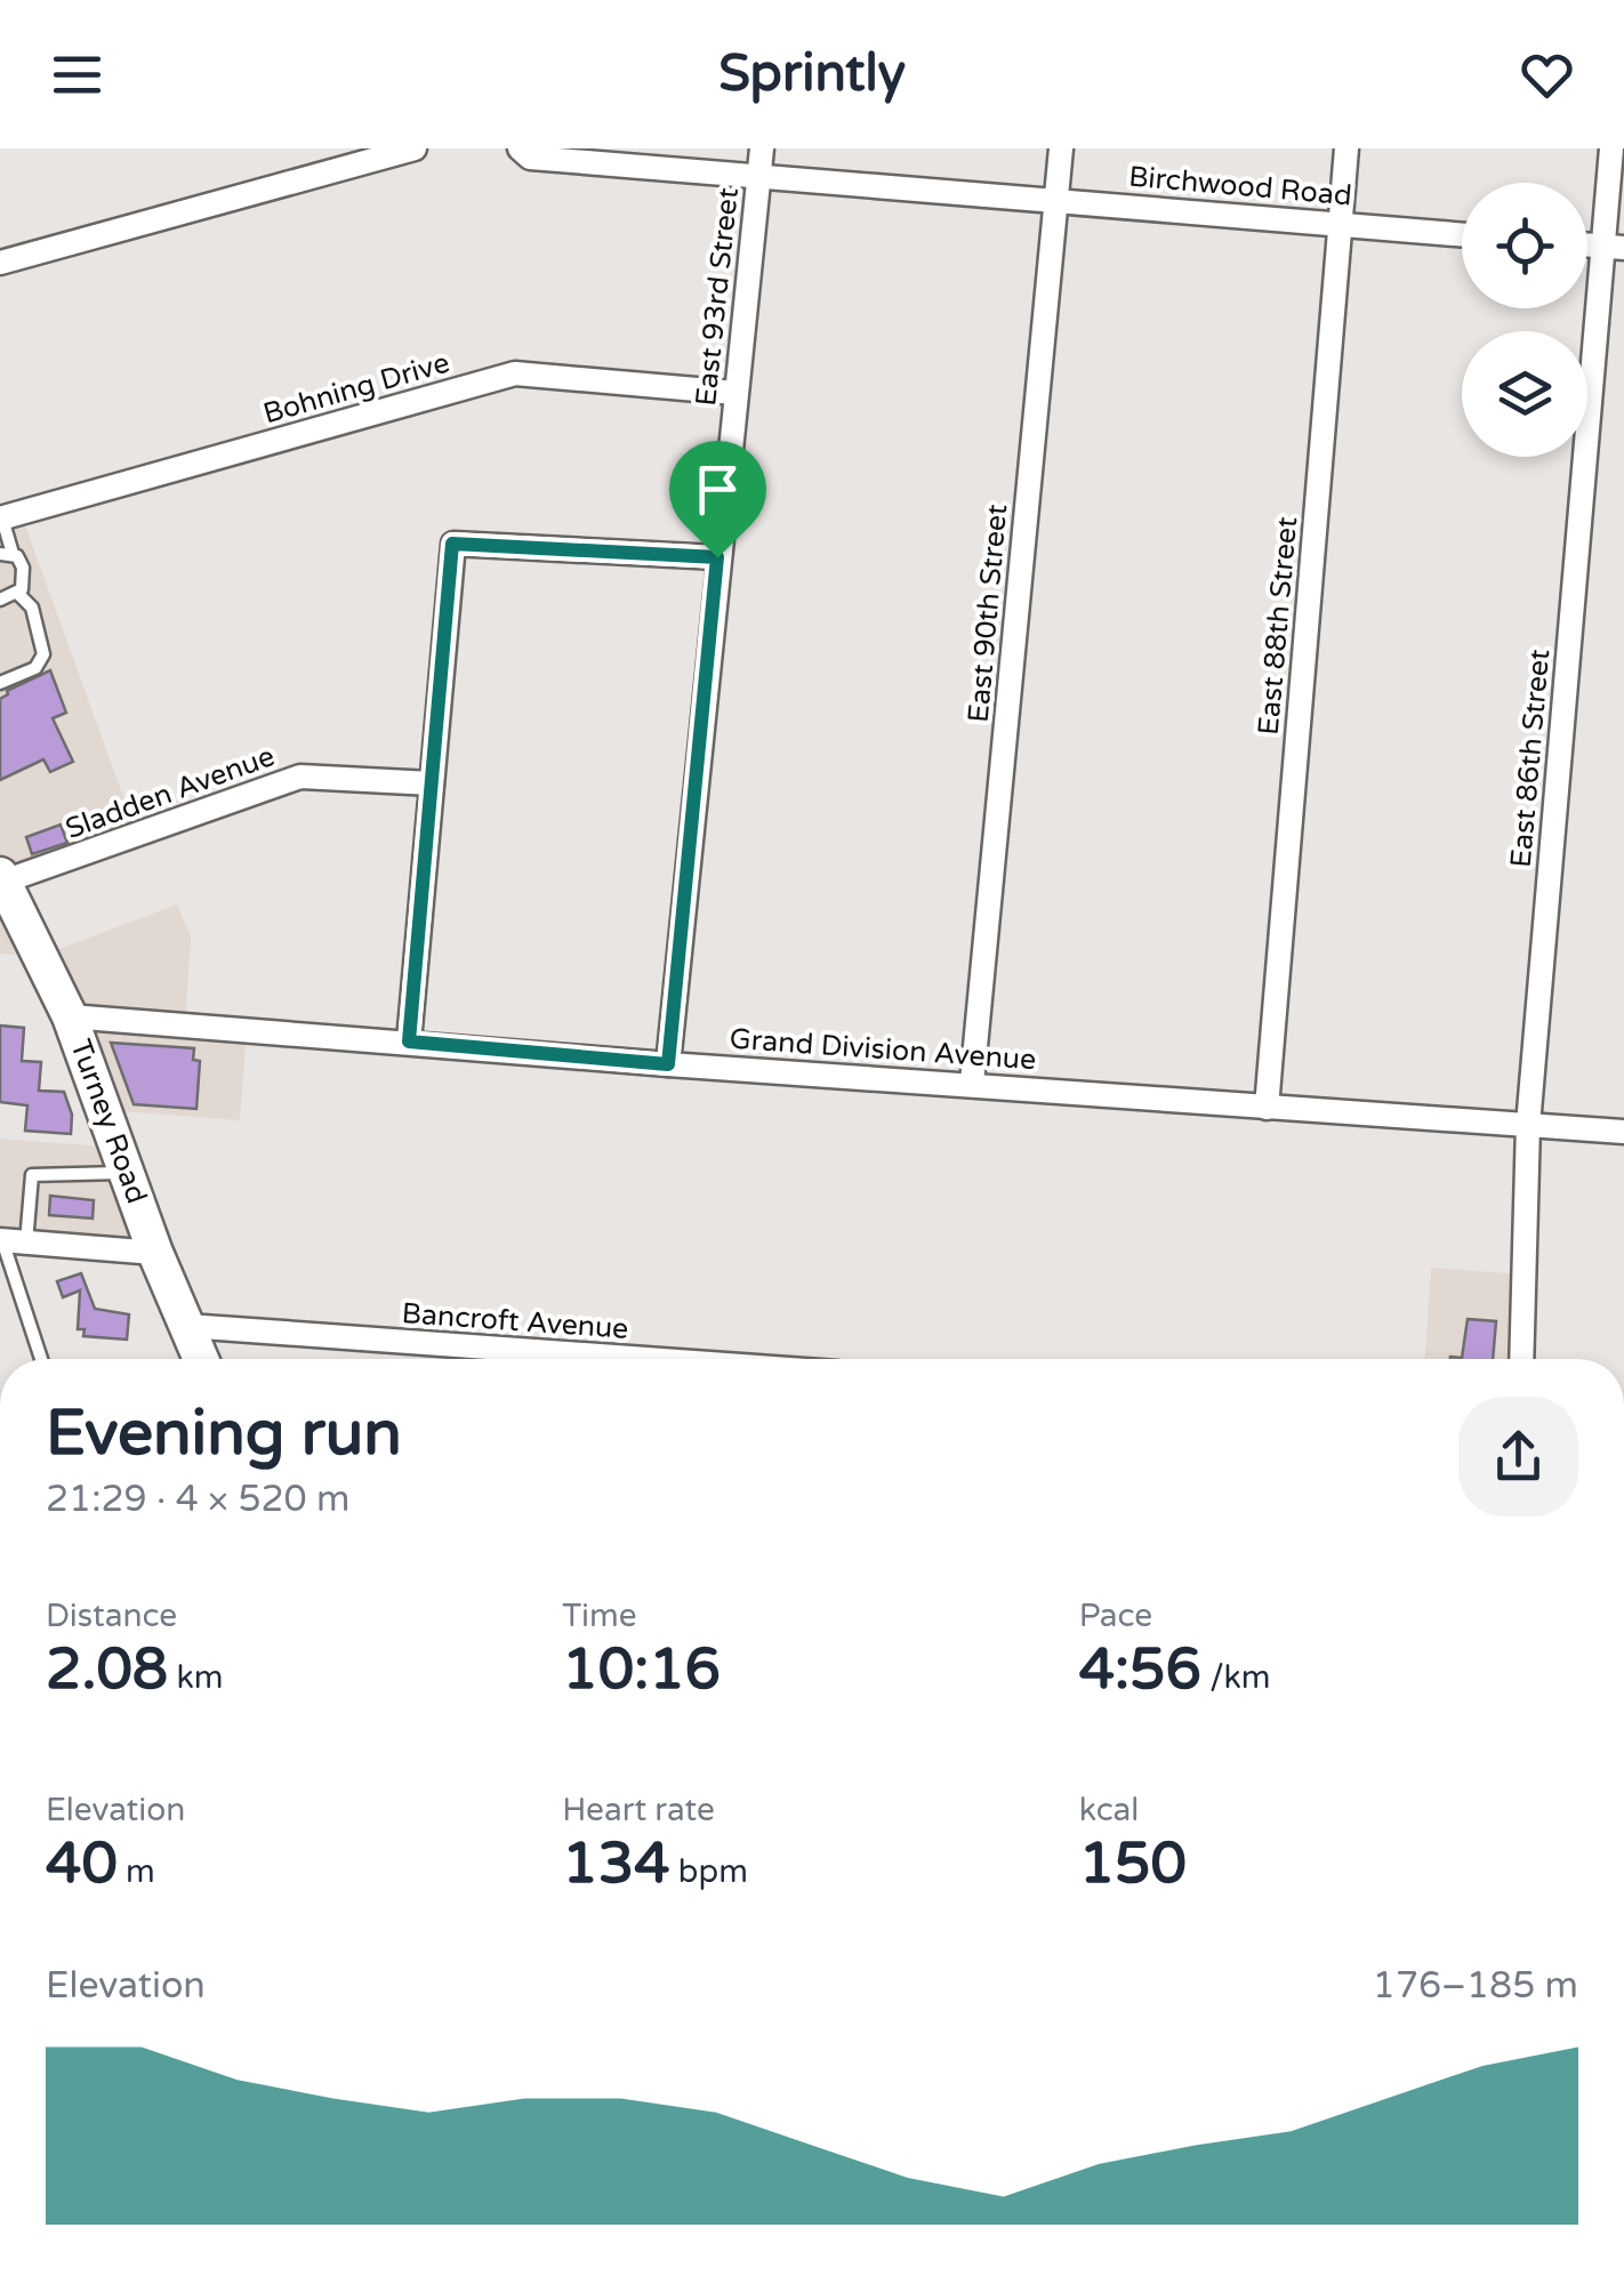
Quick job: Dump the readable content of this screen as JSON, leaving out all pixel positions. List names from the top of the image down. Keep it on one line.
{"streets":{"main road":["Turney Road"],"street":["Birchwood Road","East 93rd Street","Bohning Drive","East 90th Street","East 88th Street","East 86th Street","Sladden Avenue","Grand Division Avenue","Bancroft Avenue"]},"crossings":[["Birchwood Road","East 93rd Street"],["Birchwood Road","East 90th Street"],["Birchwood Road","East 88th Street"],["East 93rd Street","Bohning Drive"],["East 93rd Street","Grand Division Avenue"],["East 90th Street","Grand Division Avenue"],["East 88th Street","Grand Division Avenue"],["East 86th Street","Grand Division Avenue"],["Sladden Avenue","Turney Road"],["Grand Division Avenue","Turney Road"],["Turney Road","Bancroft Avenue"]],"page":{"header":"Sprintly","heading":["Evening run","21:29 · 4 × 520 m"],"stats":[["Distance","2.08 km"],["Time","10:16"],["Pace","4:56 /km"],["Elevation","40 m"],["Heart rate","134 bpm"],["kcal","150"]],"chart":["Elevation","176–185 m"]}}
